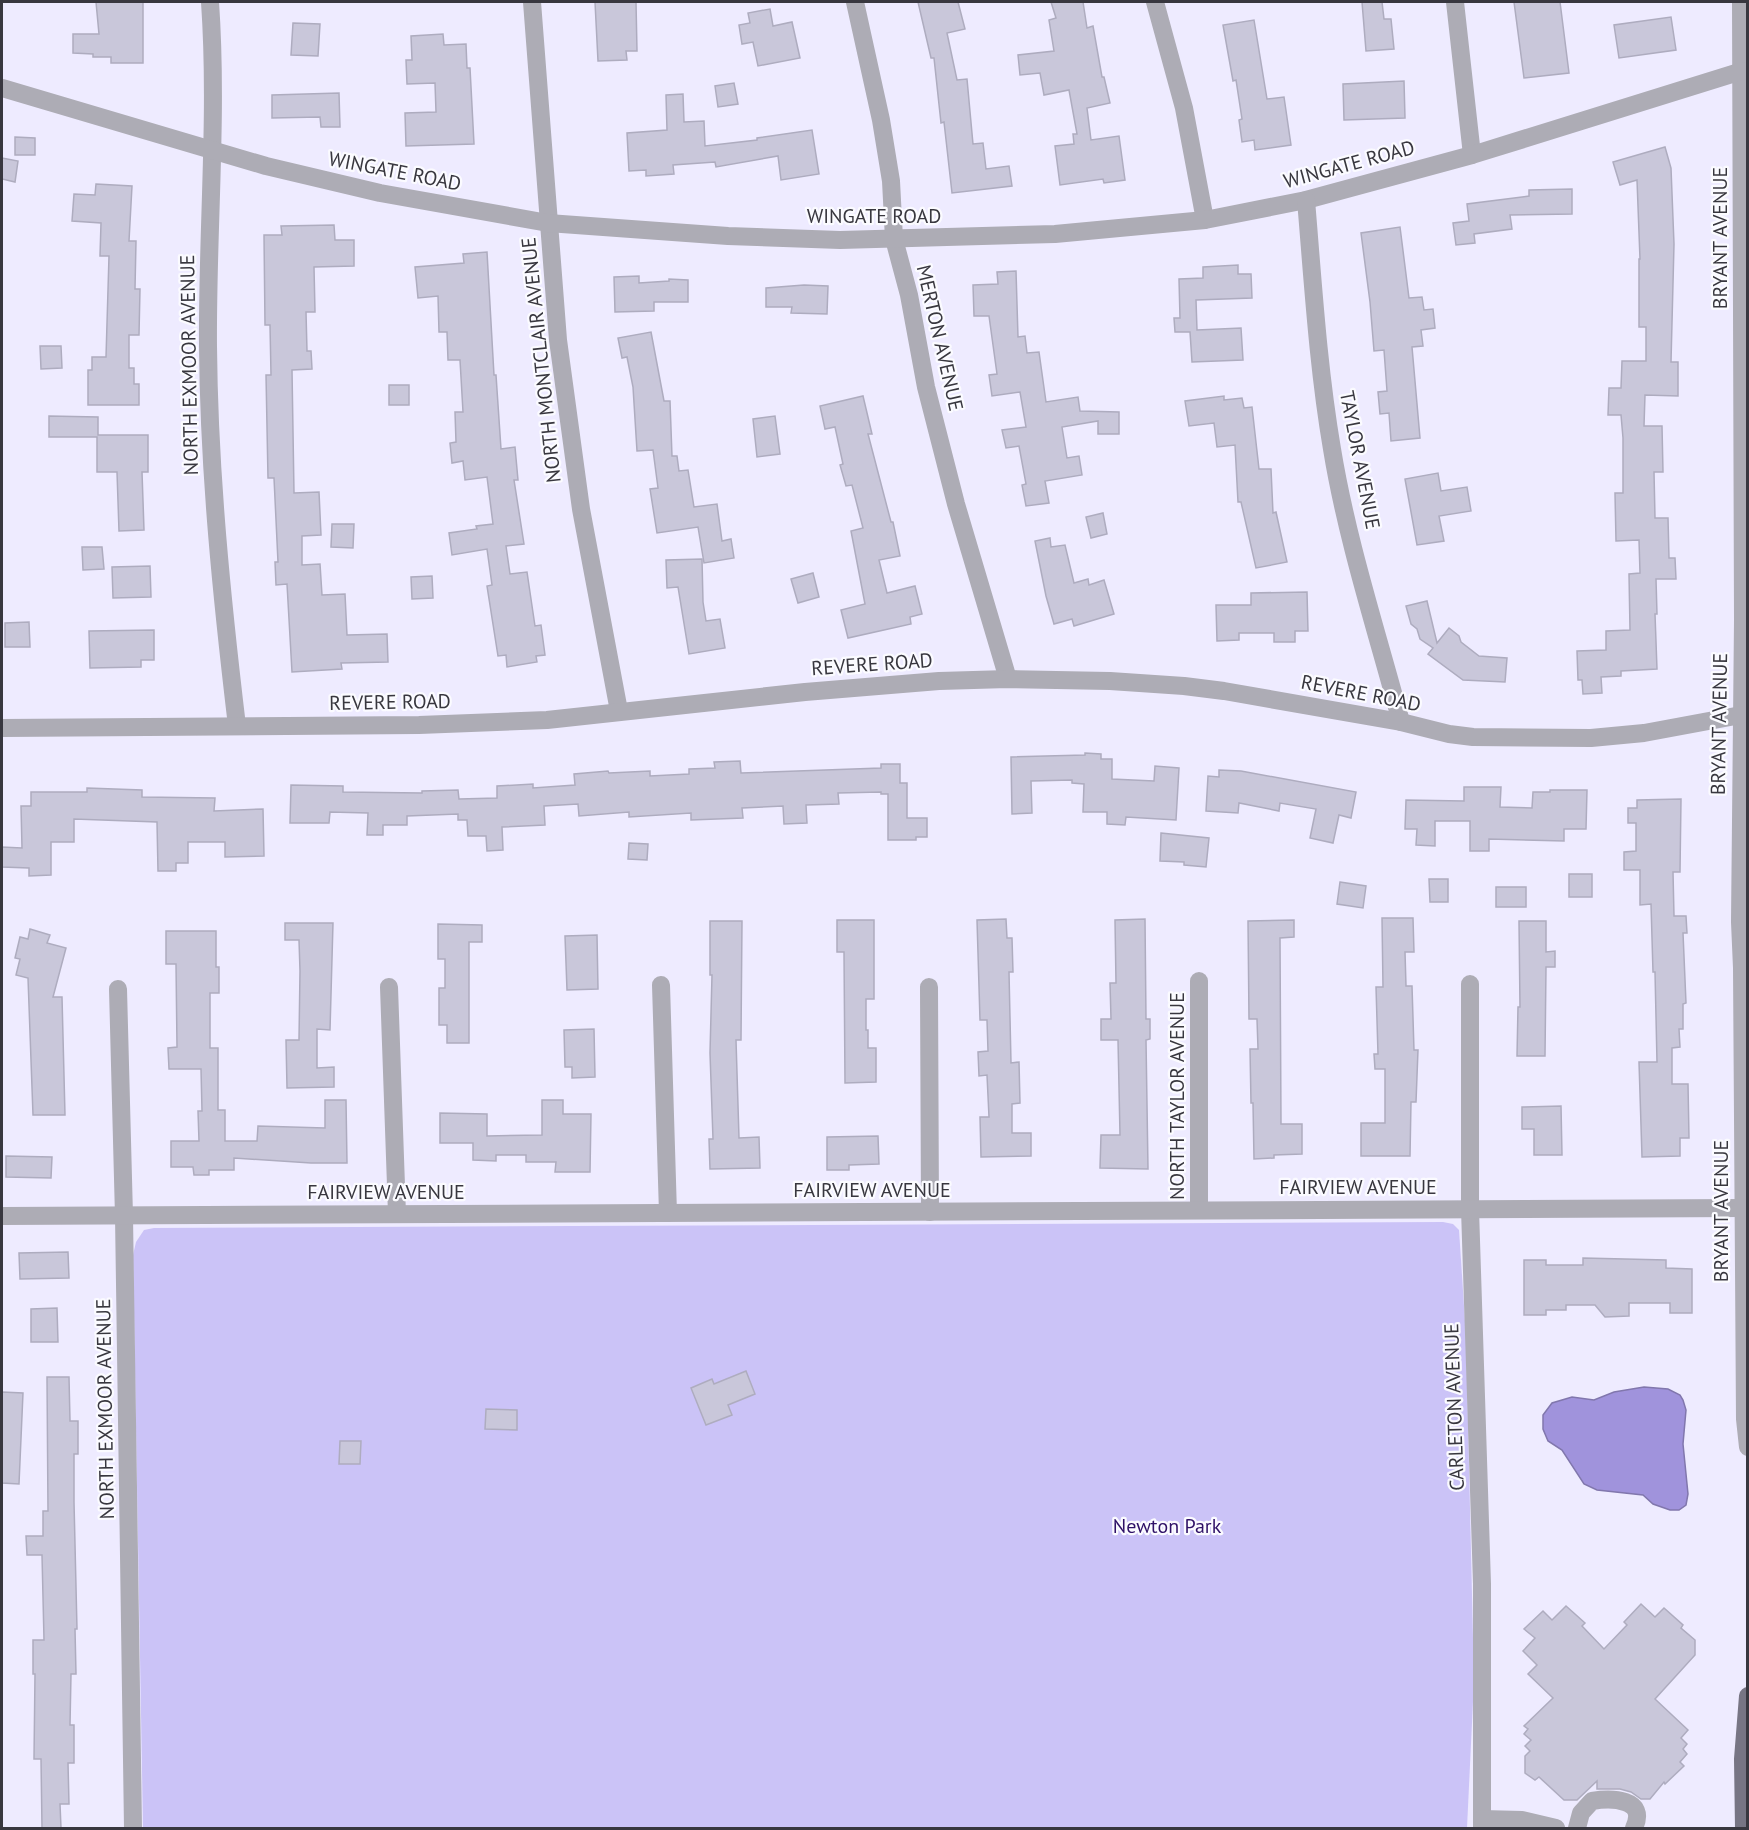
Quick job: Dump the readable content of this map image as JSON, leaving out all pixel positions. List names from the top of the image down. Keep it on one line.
{"streets":{"street":["WINGATE ROAD","BRYANT AVENUE","MERTON AVENUE","NORTH MONTCLAIR AVENUE","NORTH EXMOOR AVENUE","TAYLOR AVENUE","REVERE ROAD","NORTH TAYLOR AVENUE","FAIRVIEW AVENUE","CARLETON AVENUE"]},"crossings":[["WINGATE ROAD","BRYANT AVENUE"],["WINGATE ROAD","MERTON AVENUE"],["WINGATE ROAD","NORTH MONTCLAIR AVENUE"],["WINGATE ROAD","NORTH EXMOOR AVENUE"],["WINGATE ROAD","TAYLOR AVENUE"],["BRYANT AVENUE","REVERE ROAD"],["BRYANT AVENUE","FAIRVIEW AVENUE"],["MERTON AVENUE","REVERE ROAD"],["NORTH MONTCLAIR AVENUE","REVERE ROAD"],["NORTH EXMOOR AVENUE","REVERE ROAD"],["NORTH EXMOOR AVENUE","FAIRVIEW AVENUE"],["TAYLOR AVENUE","REVERE ROAD"],["NORTH TAYLOR AVENUE","FAIRVIEW AVENUE"],["FAIRVIEW AVENUE","CARLETON AVENUE"]],"parks":["Newton Park"]}
